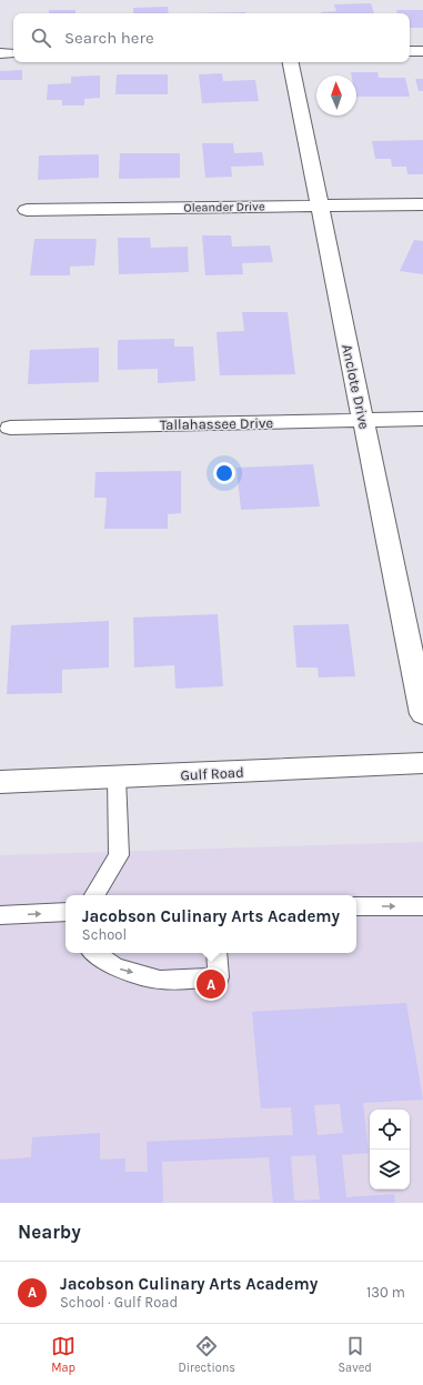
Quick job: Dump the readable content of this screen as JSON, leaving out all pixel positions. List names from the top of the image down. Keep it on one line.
{"streets":{"street":["Oleander Drive","Anclote Drive","Tallahassee Drive","Gulf Road"]},"crossings":[["Oleander Drive","Anclote Drive"],["Anclote Drive","Tallahassee Drive"]],"north":"top","page":{"search":"Search here","popup":["Jacobson Culinary Arts Academy","School"],"pins":"A","heading":"Nearby","list":[{"mark":"A","name":"Jacobson Culinary Arts Academy","note":"School · Gulf Road","value":"130 m"}],"nav":["Map","Directions","Saved"]}}
